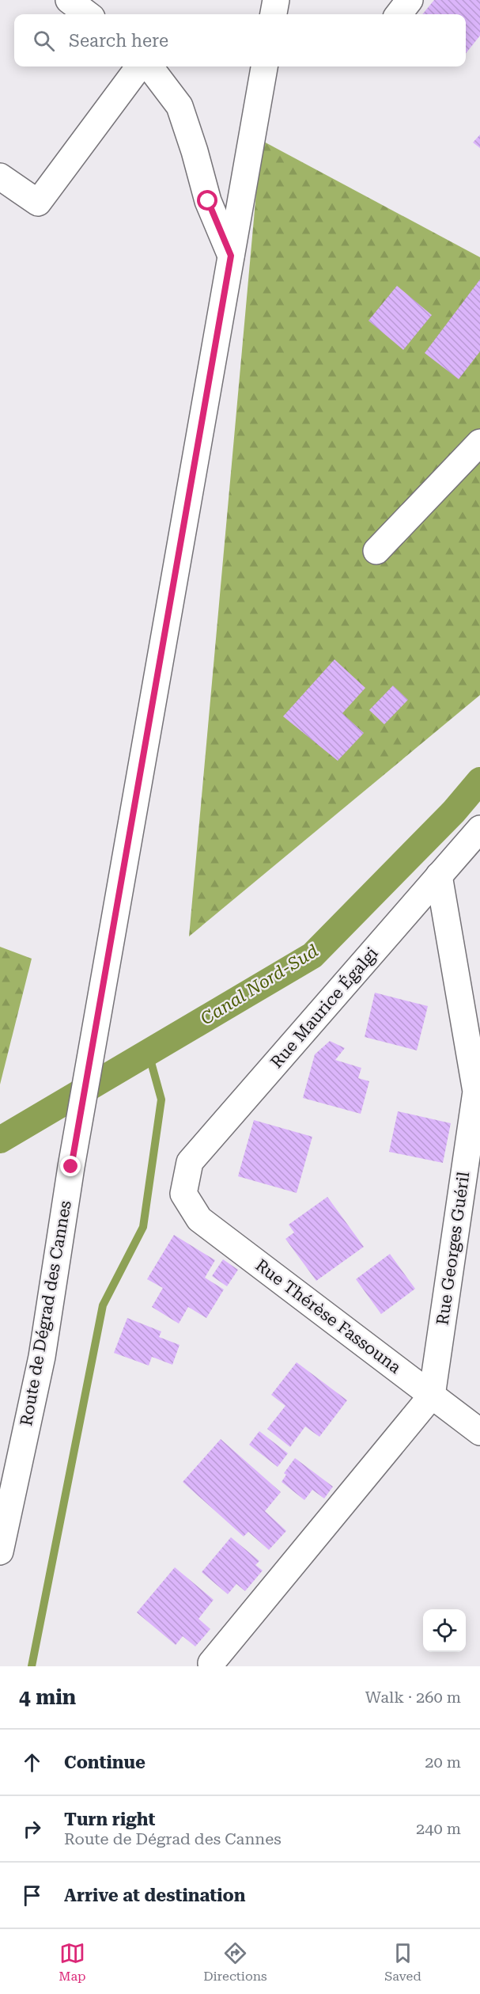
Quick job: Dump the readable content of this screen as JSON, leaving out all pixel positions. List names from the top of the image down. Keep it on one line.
{"streets":{"street":["Rue Maurice Égalgi","Rue Georges Guéril","Route de Dégrad des Cannes","Rue Thérèse Fassouna"]},"crossings":[["Rue Maurice Égalgi","Rue Georges Guéril"],["Rue Maurice Égalgi","Rue Thérèse Fassouna"],["Rue Georges Guéril","Rue Thérèse Fassouna"]],"water":["Canal Nord-Sud"],"page":{"search":"Search here","heading":["4 min","Walk · 260 m"],"list":[["Continue","20 m"],["Turn right","Route de Dégrad des Cannes","240 m"],"Arrive at destination"],"nav":["Map","Directions","Saved"]}}
